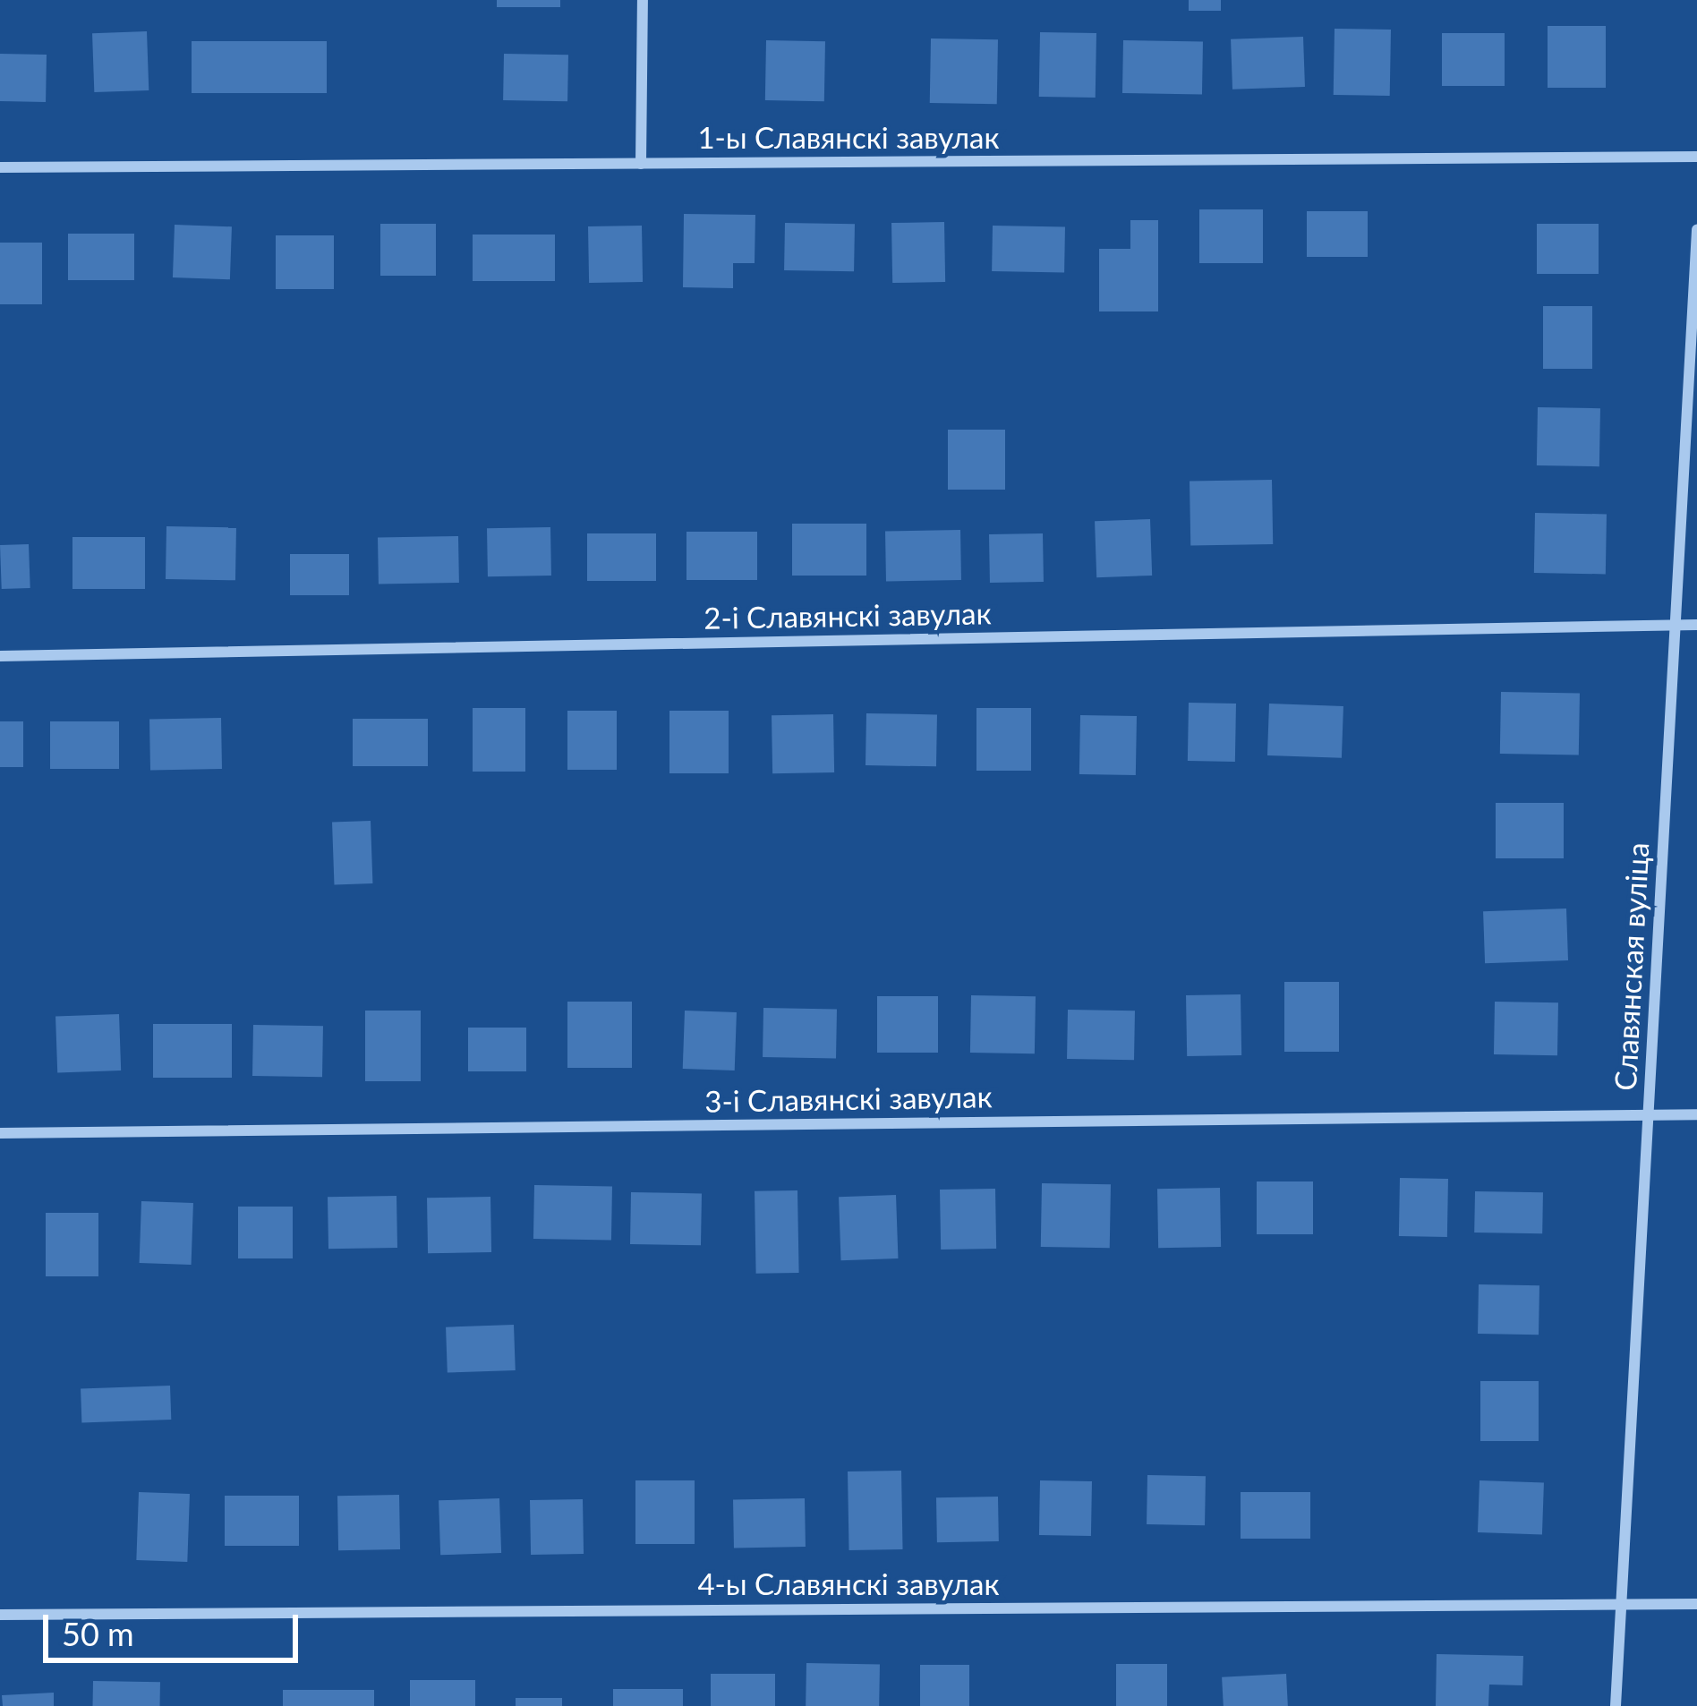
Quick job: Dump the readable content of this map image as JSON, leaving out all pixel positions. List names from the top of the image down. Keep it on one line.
{"streets":{"street":["1-ы Славянскі завулак","2-і Славянскі завулак","Славянская вуліца","3-і Славянскі завулак","4-ы Славянскі завулак"]},"crossings":[["2-і Славянскі завулак","Славянская вуліца"],["Славянская вуліца","3-і Славянскі завулак"],["Славянская вуліца","4-ы Славянскі завулак"]],"scale_bar":"50 m"}
